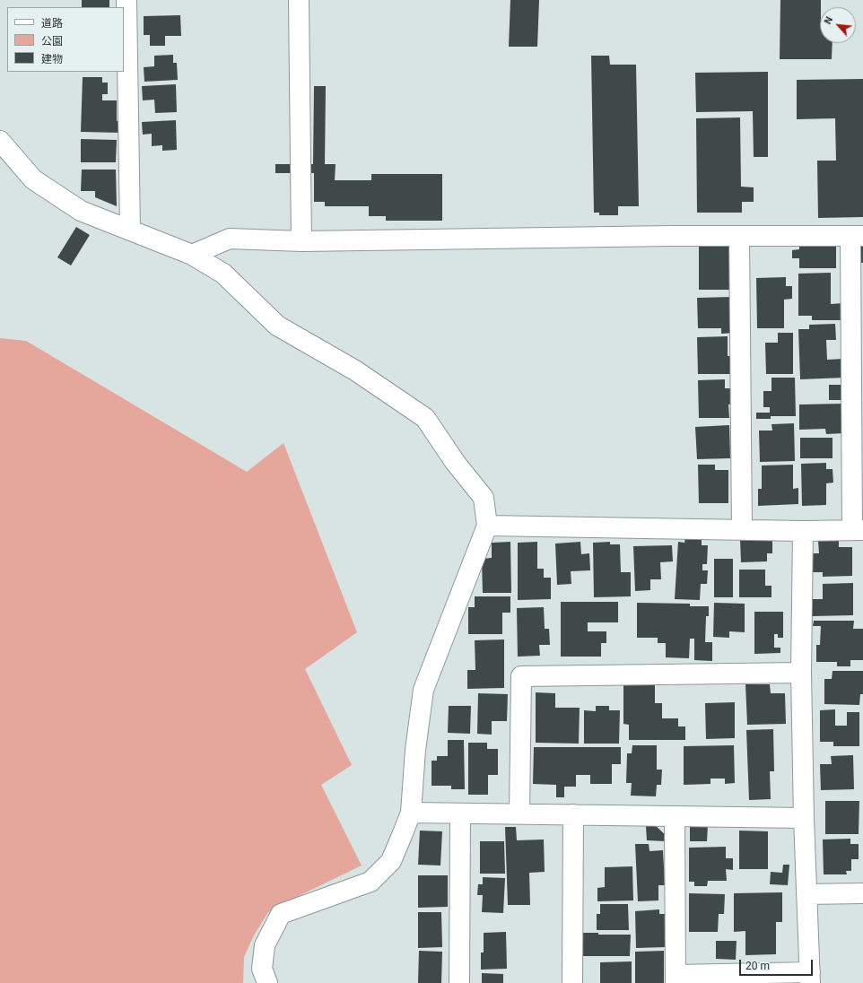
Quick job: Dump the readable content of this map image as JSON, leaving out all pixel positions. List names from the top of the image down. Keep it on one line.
{"legend":["道路","公園","建物"],"scale_bar":"20 m","north":"top left"}
